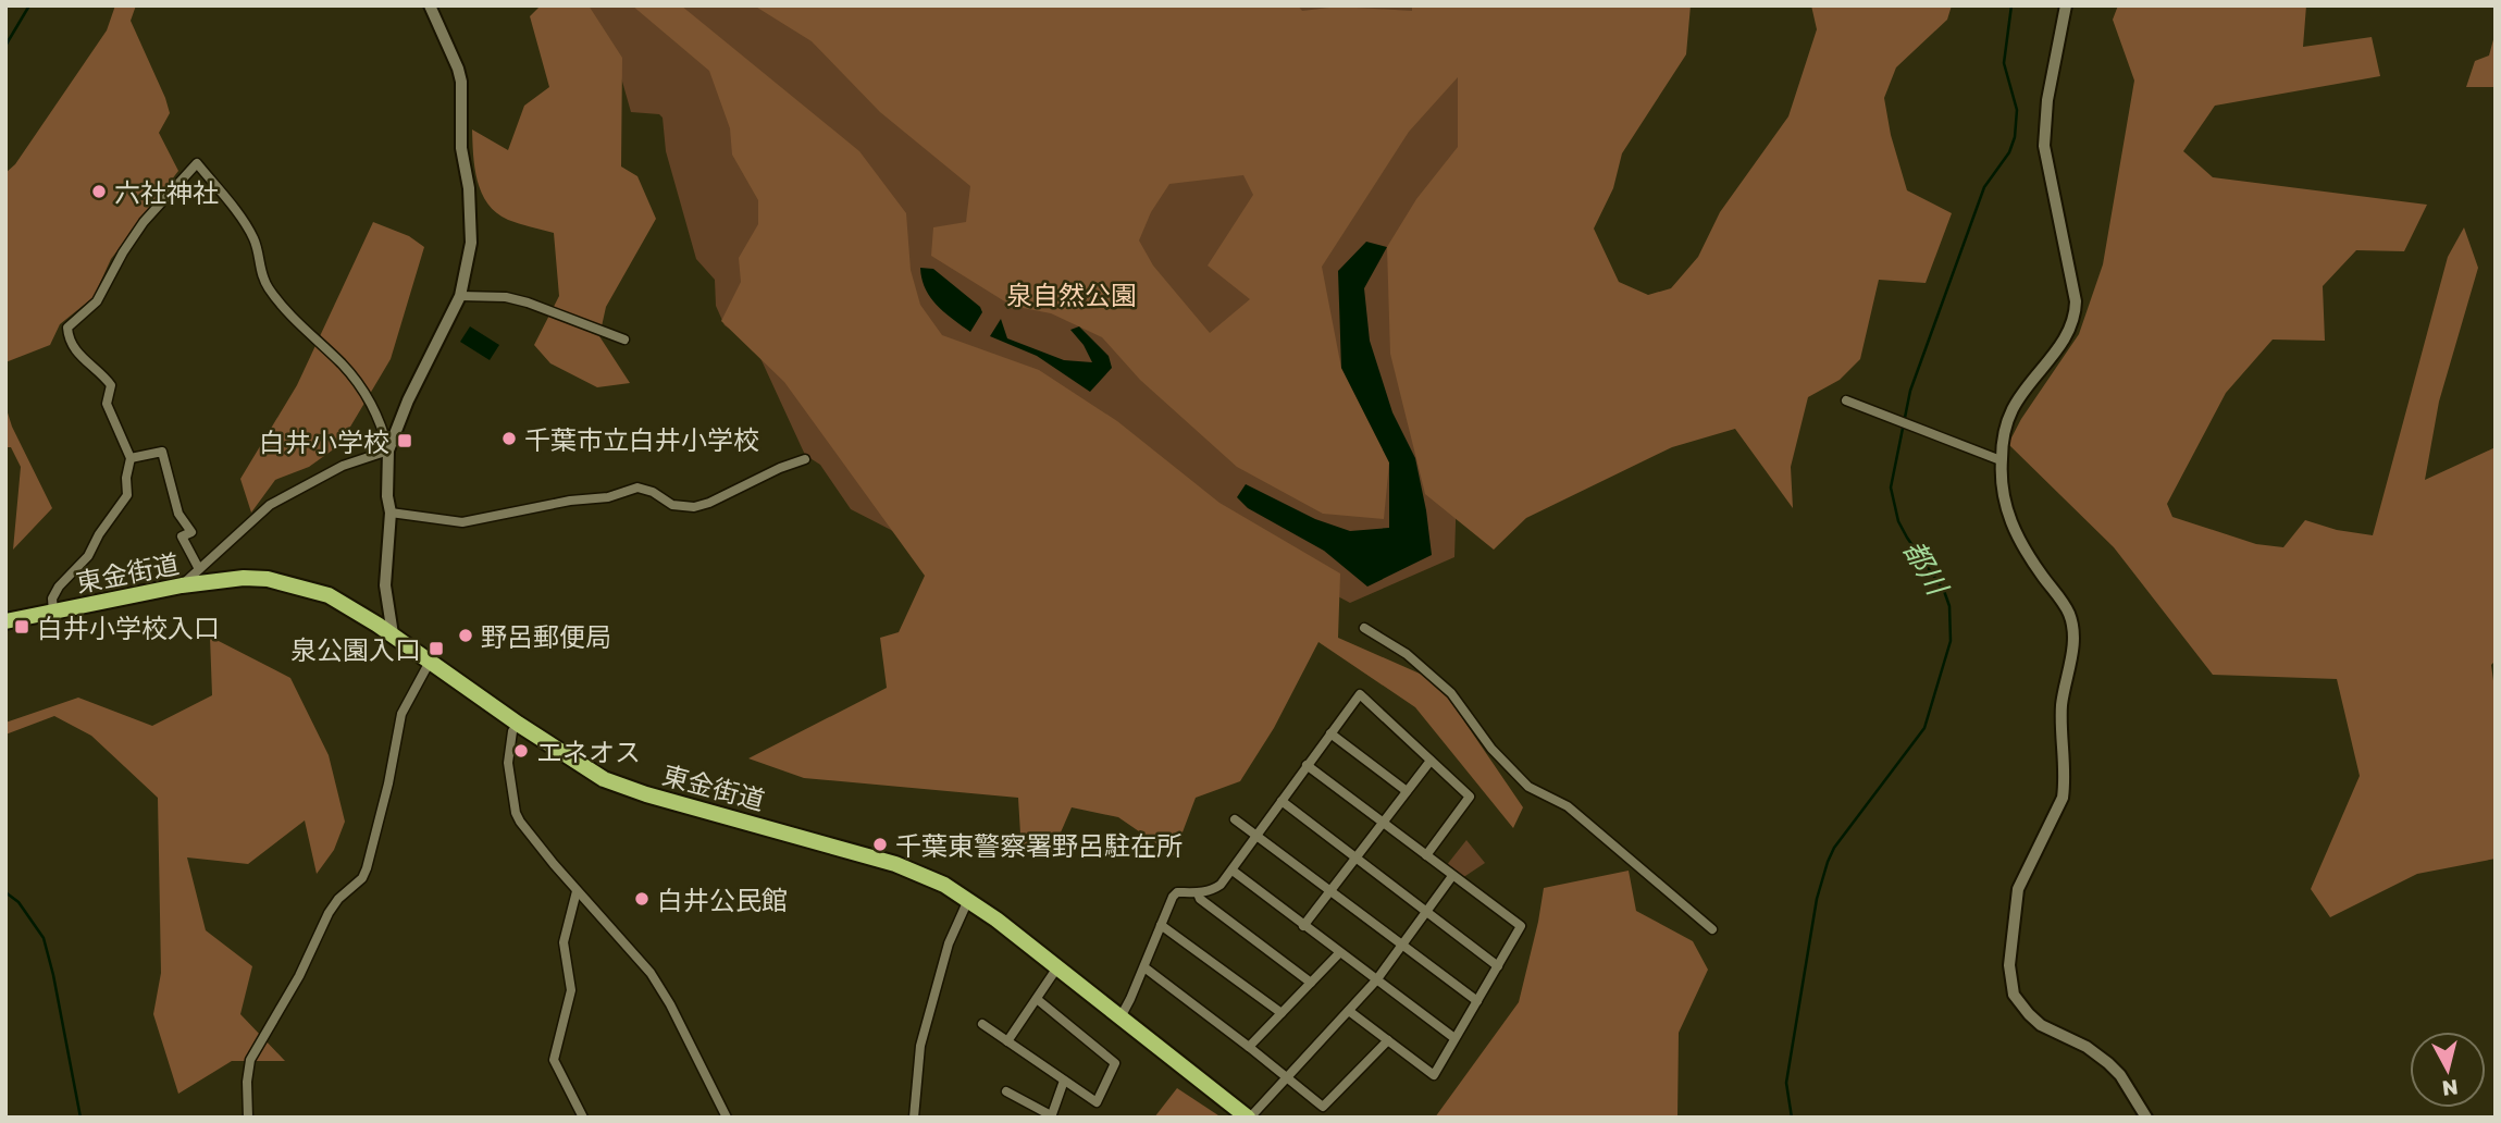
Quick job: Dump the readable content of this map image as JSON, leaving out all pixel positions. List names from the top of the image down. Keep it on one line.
{"streets":{"highway":["東金街道"]},"water":["都川"],"parks":["泉自然公園"],"places":{"other":["六社神社","千葉市立白井小学校","野呂郵便局","エネオス","千葉東警察署野呂駐在所","白井公民館"],"transit":["白井小学校","白井小学校入口","泉公園入口"]},"north":"bottom"}
